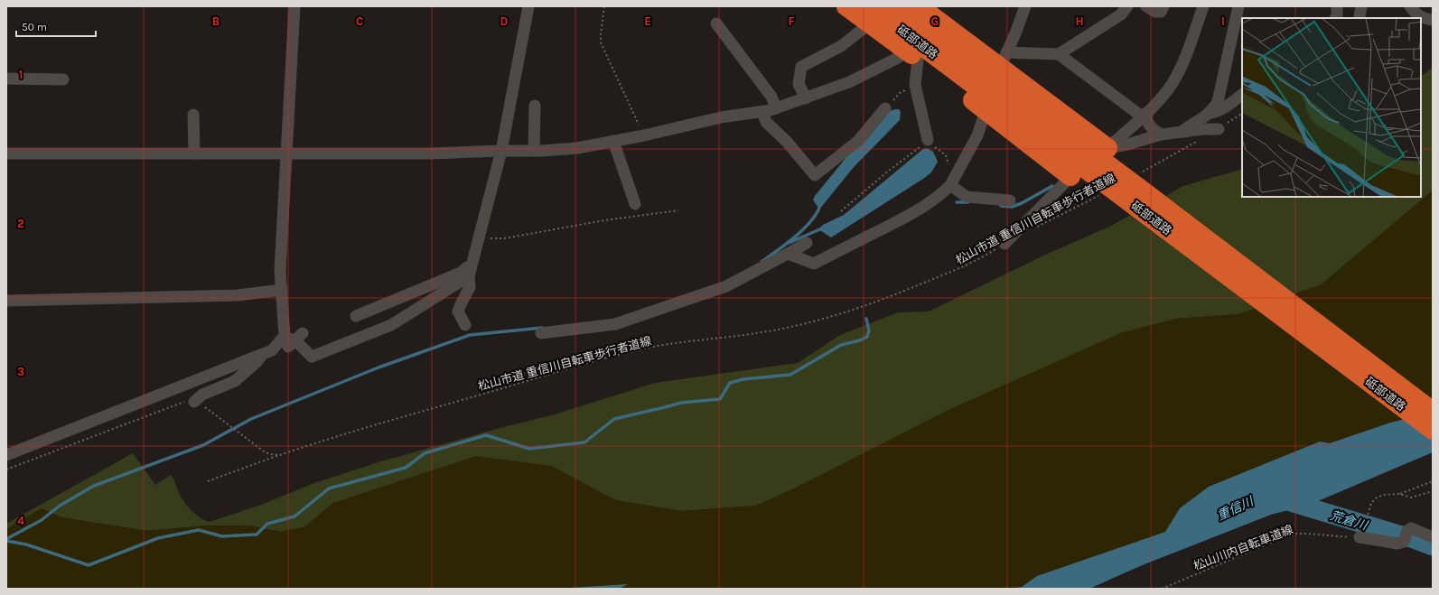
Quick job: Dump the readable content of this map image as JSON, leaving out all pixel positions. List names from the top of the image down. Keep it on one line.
{"streets":{"highway":["砥部道路"],"path":["松山市道 重信川自転車歩行者道線","松山川内自転車道線"]},"water":["重信川","荒倉川"],"scale_bar":"50 m","grid":{"columns":["B","C","D","E","F","G","H","I"],"rows":["1","2","3","4"]}}
